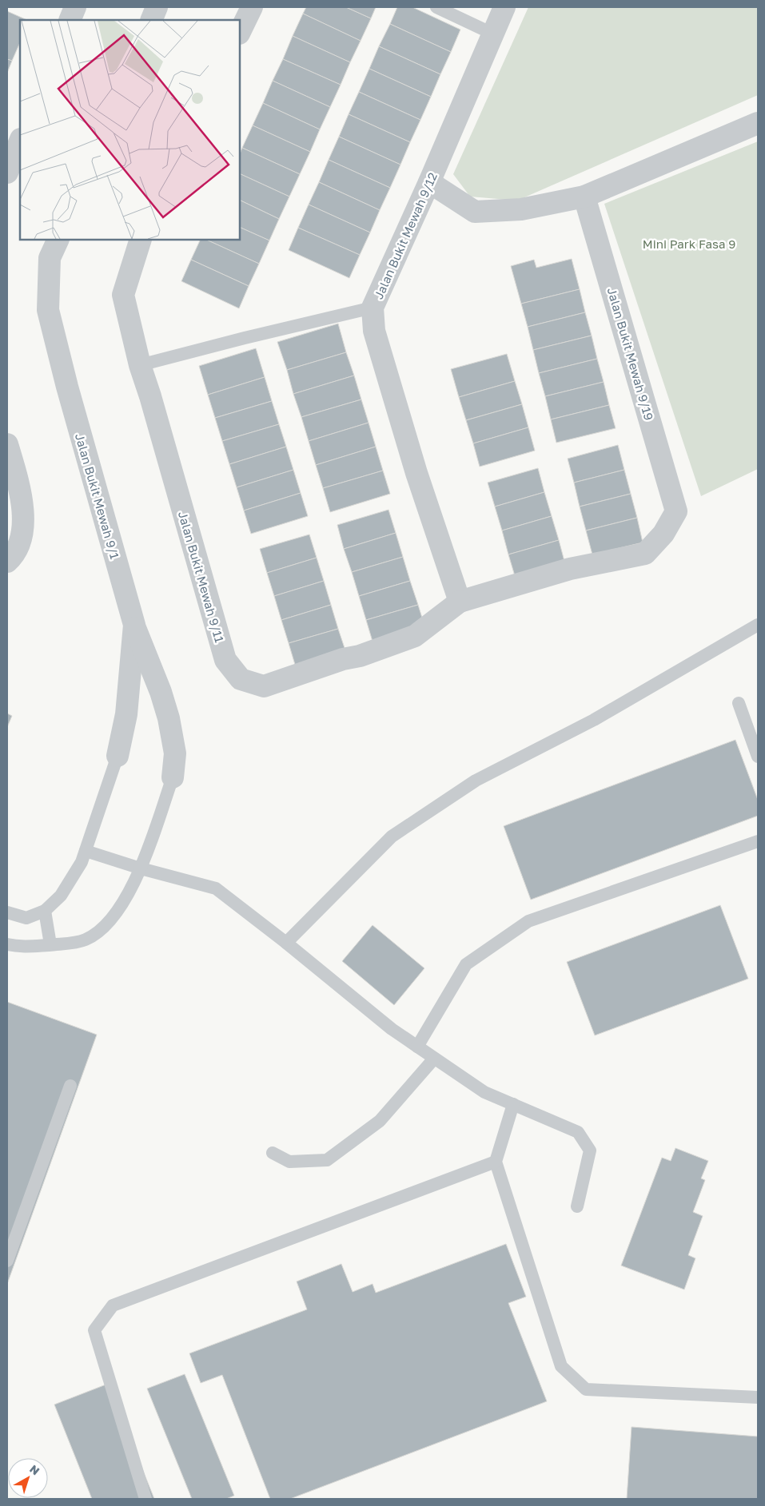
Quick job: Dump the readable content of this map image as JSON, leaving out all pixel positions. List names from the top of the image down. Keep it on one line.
{"streets":{"street":["Jalan Bukit Mewah 9/12","Jalan Bukit Mewah 9/19","Jalan Bukit Mewah 9/1","Jalan Bukit Mewah 9/11"]},"crossings":[["Jalan Bukit Mewah 9/12","Jalan Bukit Mewah 9/19"],["Jalan Bukit Mewah 9/12","Jalan Bukit Mewah 9/11"],["Jalan Bukit Mewah 9/19","Jalan Bukit Mewah 9/11"]],"parks":["Mini Park Fasa 9"],"north":"top right"}
